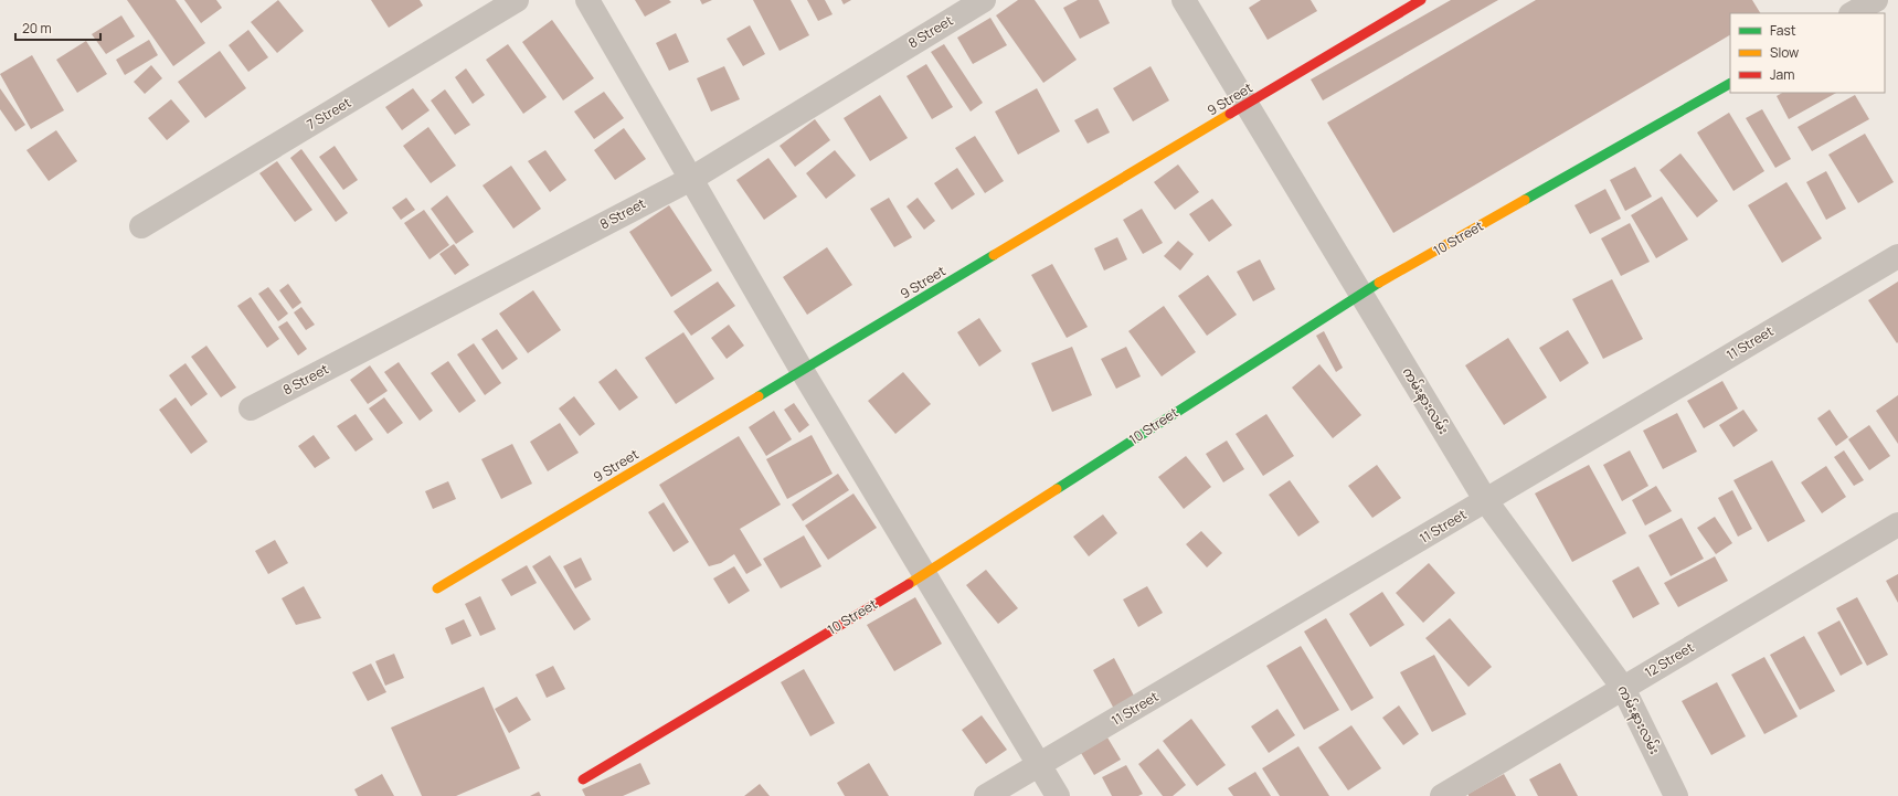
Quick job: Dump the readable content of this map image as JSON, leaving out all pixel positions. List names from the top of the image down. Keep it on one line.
{"streets":{"street":["8 Street","9 Street","7 Street","10 Street","11 Street","ကမ်းနားလမ်း","12 Street"]},"crossings":[["9 Street","ကမ်းနားလမ်း"],["10 Street","ကမ်းနားလမ်း"],["11 Street","ကမ်းနားလမ်း"],["ကမ်းနားလမ်း","12 Street"]],"legend":["Fast","Slow","Jam"],"scale_bar":"20 m"}
